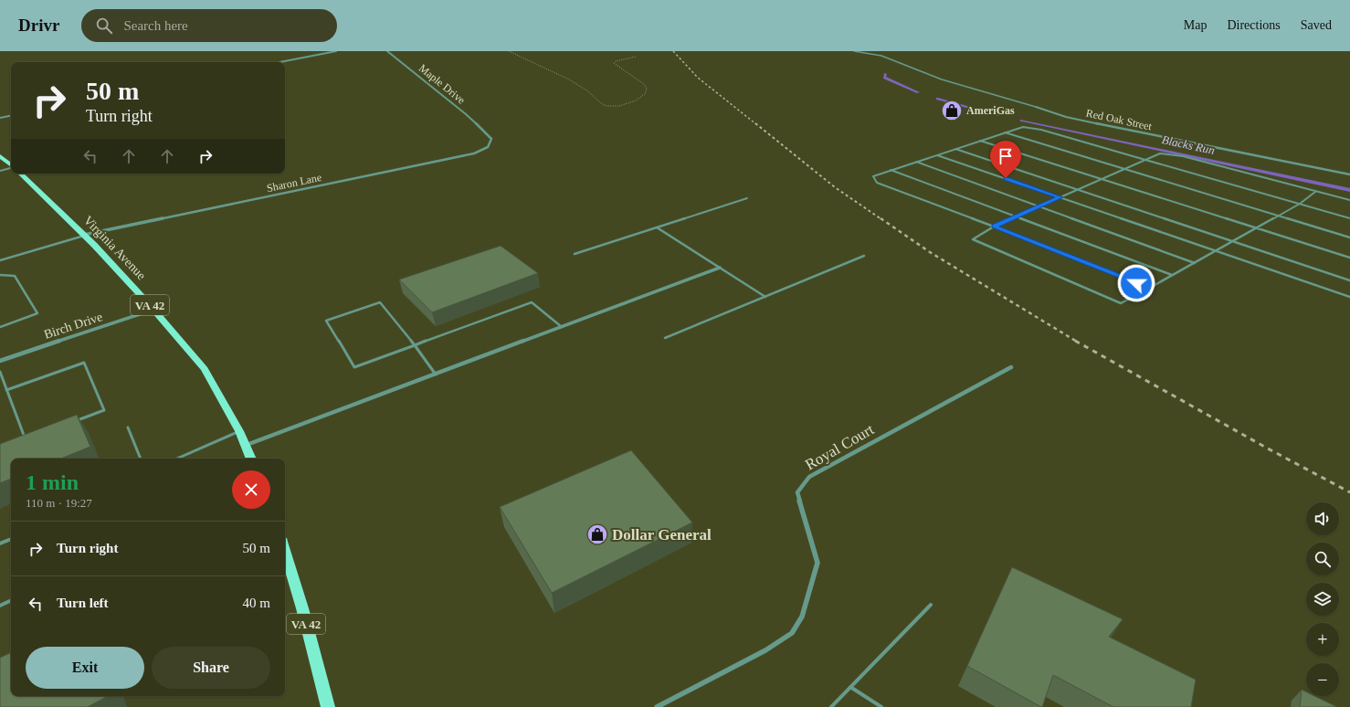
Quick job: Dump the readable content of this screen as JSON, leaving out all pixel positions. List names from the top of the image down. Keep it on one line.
{"streets":{"main road":["Virginia Avenue","VA 42"],"street":["Maple Drive","Red Oak Street","Sharon Lane","Birch Drive","Royal Court"]},"crossings":[["Maple Drive","Sharon Lane"],["Sharon Lane","Virginia Avenue"],["Virginia Avenue","Birch Drive"]],"water":["Blacks Run"],"places":{"shop":["AmeriGas","Dollar General"]},"page":{"header":"Drivr","search":"Search here","nav":["Map","Directions","Saved"],"turn":["50 m","Turn right"],"heading":["1 min","110 m · 19:27"],"map_buttons":["+","−"],"list":[{"name":"Turn right","value":"50 m"},{"name":"Turn left","value":"40 m"}],"buttons":["Exit","Share"]}}
